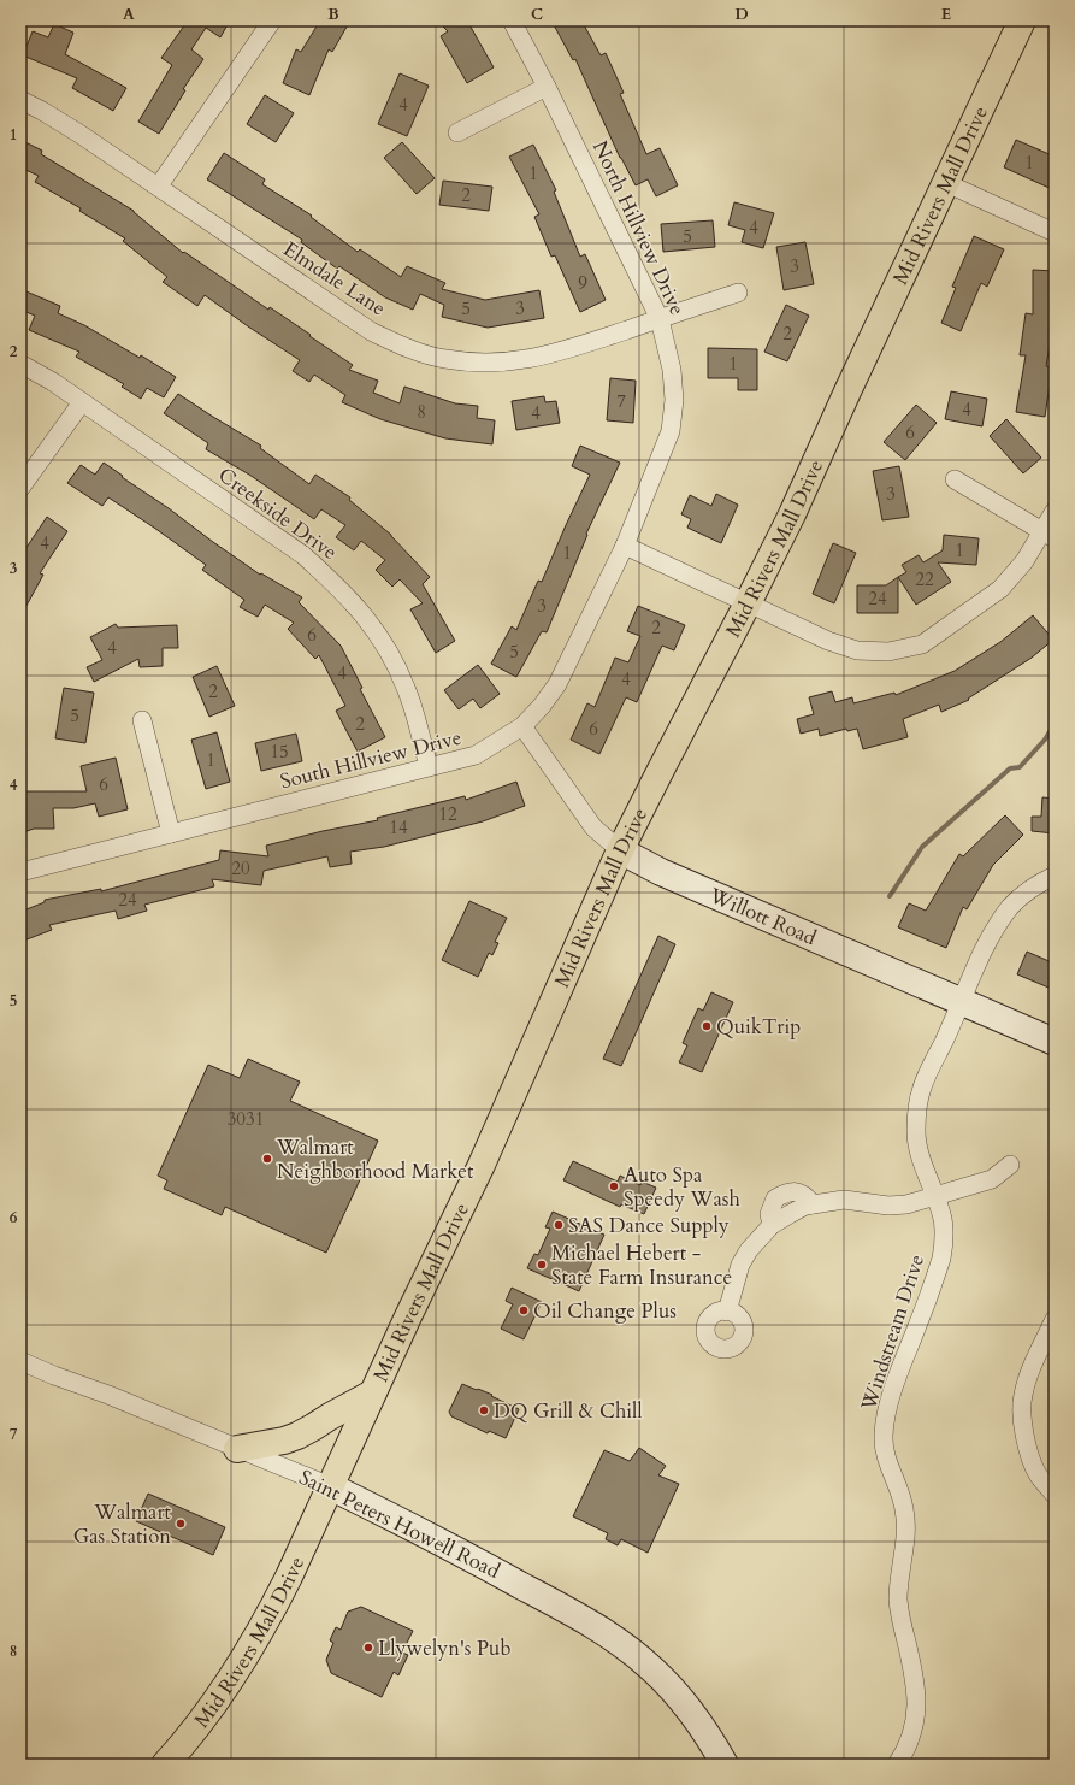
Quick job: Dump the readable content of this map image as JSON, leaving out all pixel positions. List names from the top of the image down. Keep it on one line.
{"streets":{"main road":["Mid Rivers Mall Drive","Willott Road","Saint Peters Howell Road"],"street":["North Hillview Drive","Elmdale Lane","Creekside Drive","South Hillview Drive","Windstream Drive"]},"crossings":[["Mid Rivers Mall Drive","Willott Road"],["Mid Rivers Mall Drive","Saint Peters Howell Road"],["North Hillview Drive","Elmdale Lane"],["North Hillview Drive","South Hillview Drive"],["Creekside Drive","South Hillview Drive"],["South Hillview Drive","Willott Road"],["Willott Road","Windstream Drive"]],"places":["QuikTrip","Walmart Neighborhood Market","Auto Spa Speedy Wash","SAS Dance Supply","Michael Hebert - State Farm Insurance","Oil Change Plus","DQ Grill & Chill","Walmart Gas Station","Llywelyn's Pub"],"house_numbers":["4","1","1","2","4","5","3","9","5","3","2","1","7","4","8","4","6","3","4","1","1","22","24","3","2","6","4","5","4","4","2","5","2","6","15","1","6","12","14","20","24","3031"],"grid":{"columns":["A","B","C","D","E"],"rows":["1","2","3","4","5","6","7","8"]}}
